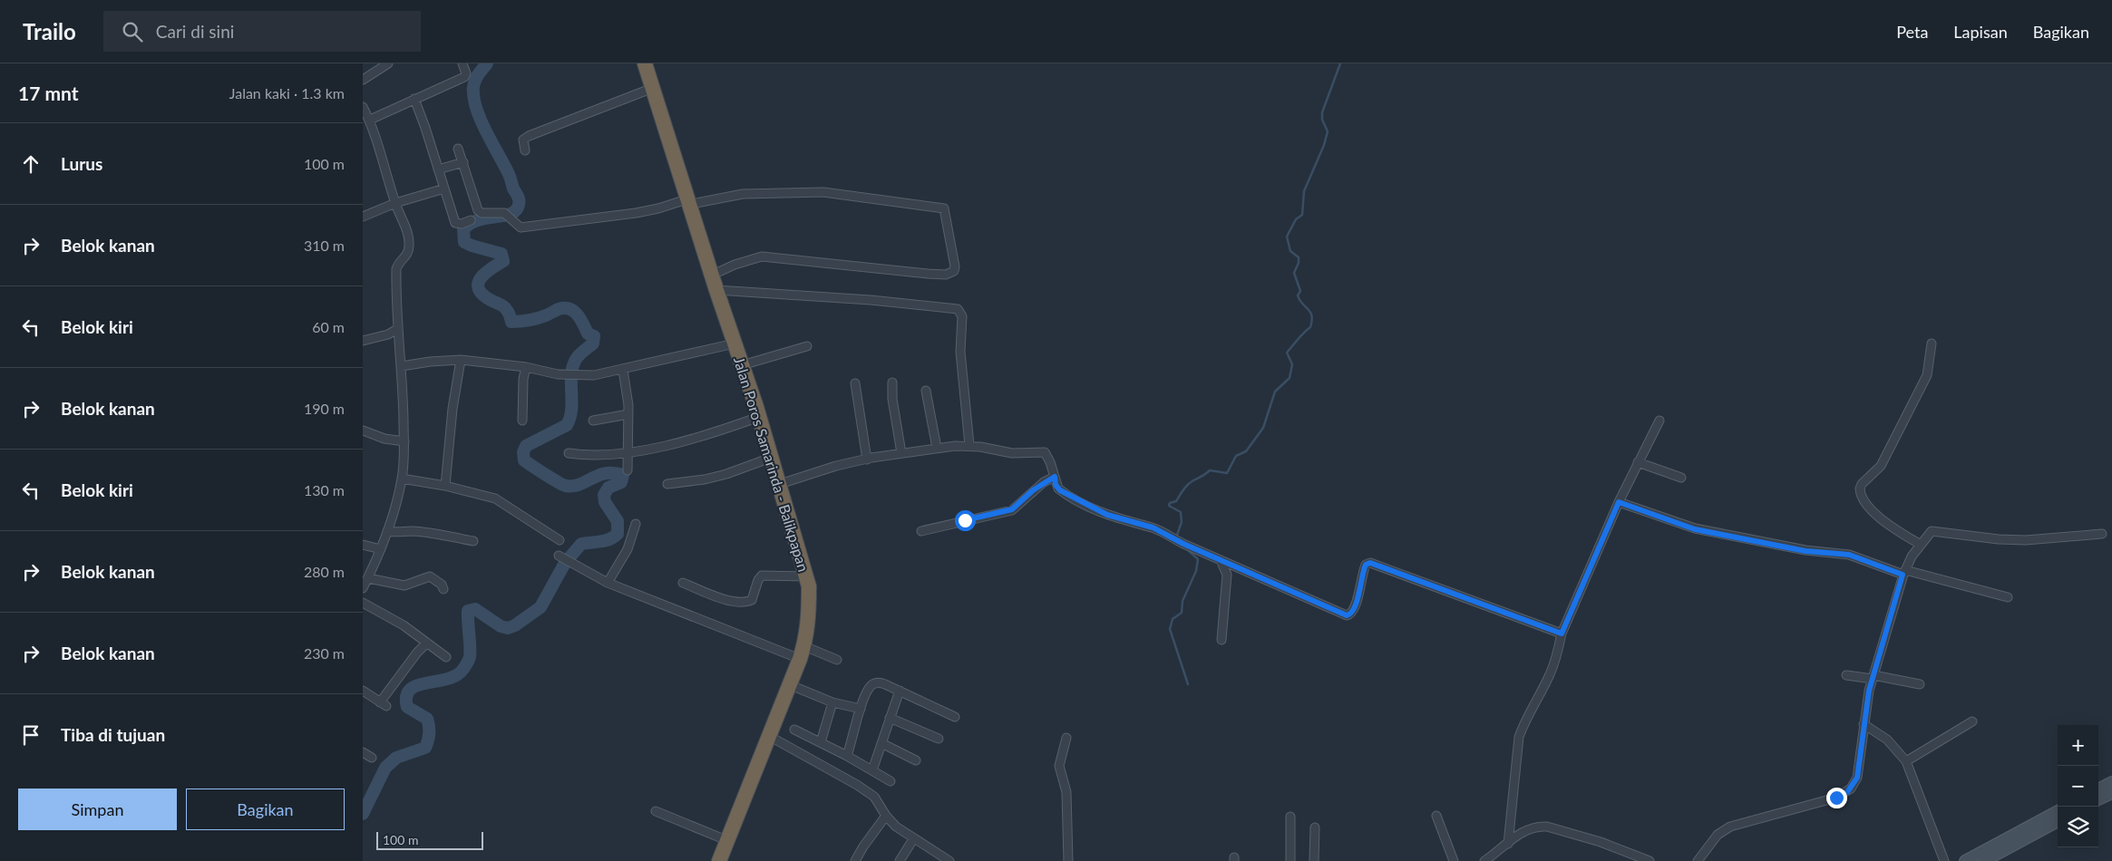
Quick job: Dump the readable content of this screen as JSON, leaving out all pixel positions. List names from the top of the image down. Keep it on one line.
{"streets":{"highway":["Jalan Poros Samarinda - Balikpapan"]},"scale_bar":"100 m","page":{"header":"Trailo","search":"Cari di sini","nav":["Peta","Lapisan","Bagikan"],"heading":["17 mnt","Jalan kaki · 1.3 km"],"list":[["Lurus","100 m"],["Belok kanan","310 m"],["Belok kiri","60 m"],["Belok kanan","190 m"],["Belok kiri","130 m"],["Belok kanan","280 m"],["Belok kanan","230 m"],"Tiba di tujuan"],"map_buttons":["+","−"],"buttons":["Simpan","Bagikan"],"scale":"100 m"}}
